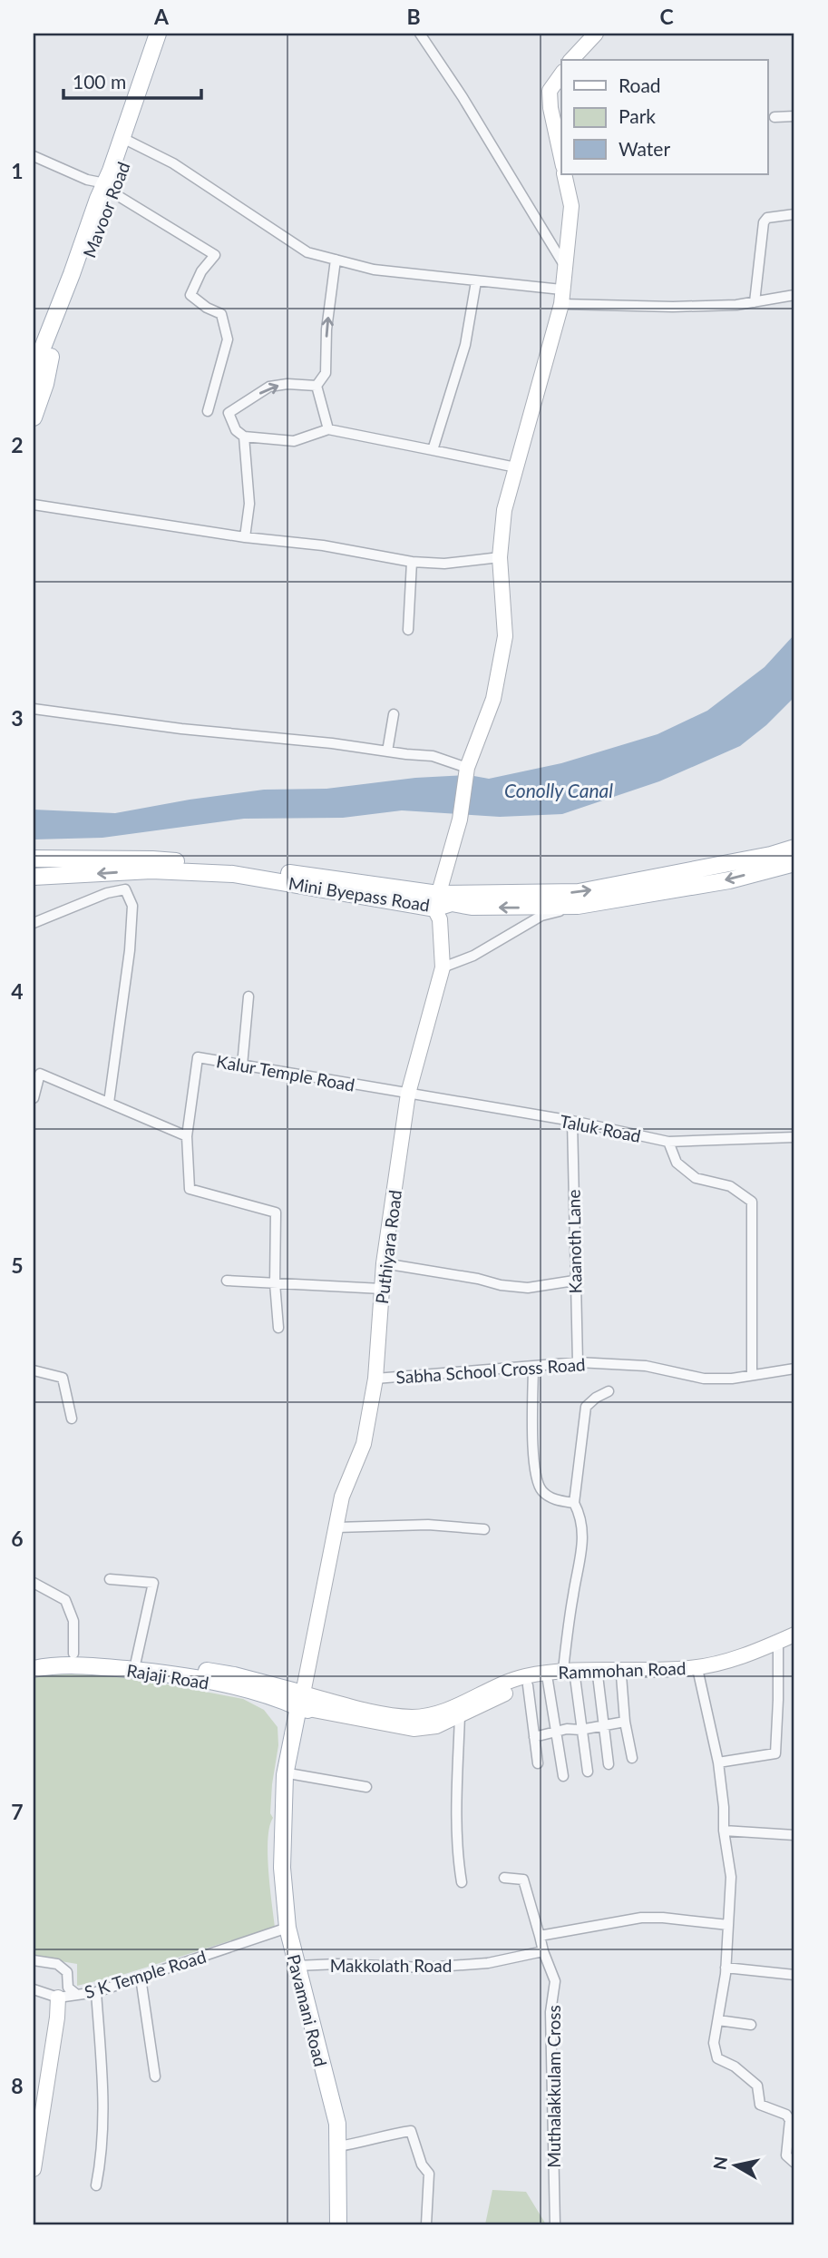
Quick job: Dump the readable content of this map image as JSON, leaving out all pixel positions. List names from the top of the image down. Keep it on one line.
{"streets":{"main road":["Mavoor Road","Mini Byepass Road","Puthiyara Road","Rammohan Road","Rajaji Road","Pavamani Road"],"street":["Kalur Temple Road","Taluk Road","Kaanoth Lane","Sabha School Cross Road","Makkolath Road","S K Temple Road","Muthalakkulam Cross"]},"crossings":[["Mini Byepass Road","Puthiyara Road"],["Kalur Temple Road","Taluk Road"],["Kalur Temple Road","Puthiyara Road"],["Taluk Road","Kaanoth Lane"],["Taluk Road","Puthiyara Road"],["Kaanoth Lane","Sabha School Cross Road"],["Puthiyara Road","Sabha School Cross Road"],["Puthiyara Road","Rammohan Road"],["Puthiyara Road","Rajaji Road"],["Puthiyara Road","Pavamani Road"],["Rammohan Road","Rajaji Road"],["Rammohan Road","Pavamani Road"],["Rajaji Road","Pavamani Road"],["Makkolath Road","Pavamani Road"],["Makkolath Road","Muthalakkulam Cross"],["S K Temple Road","Pavamani Road"]],"water":["Conolly Canal"],"legend":["Road","Park","Water"],"scale_bar":"100 m","north":"left","grid":{"columns":["A","B","C"],"rows":["1","2","3","4","5","6","7","8"]}}
